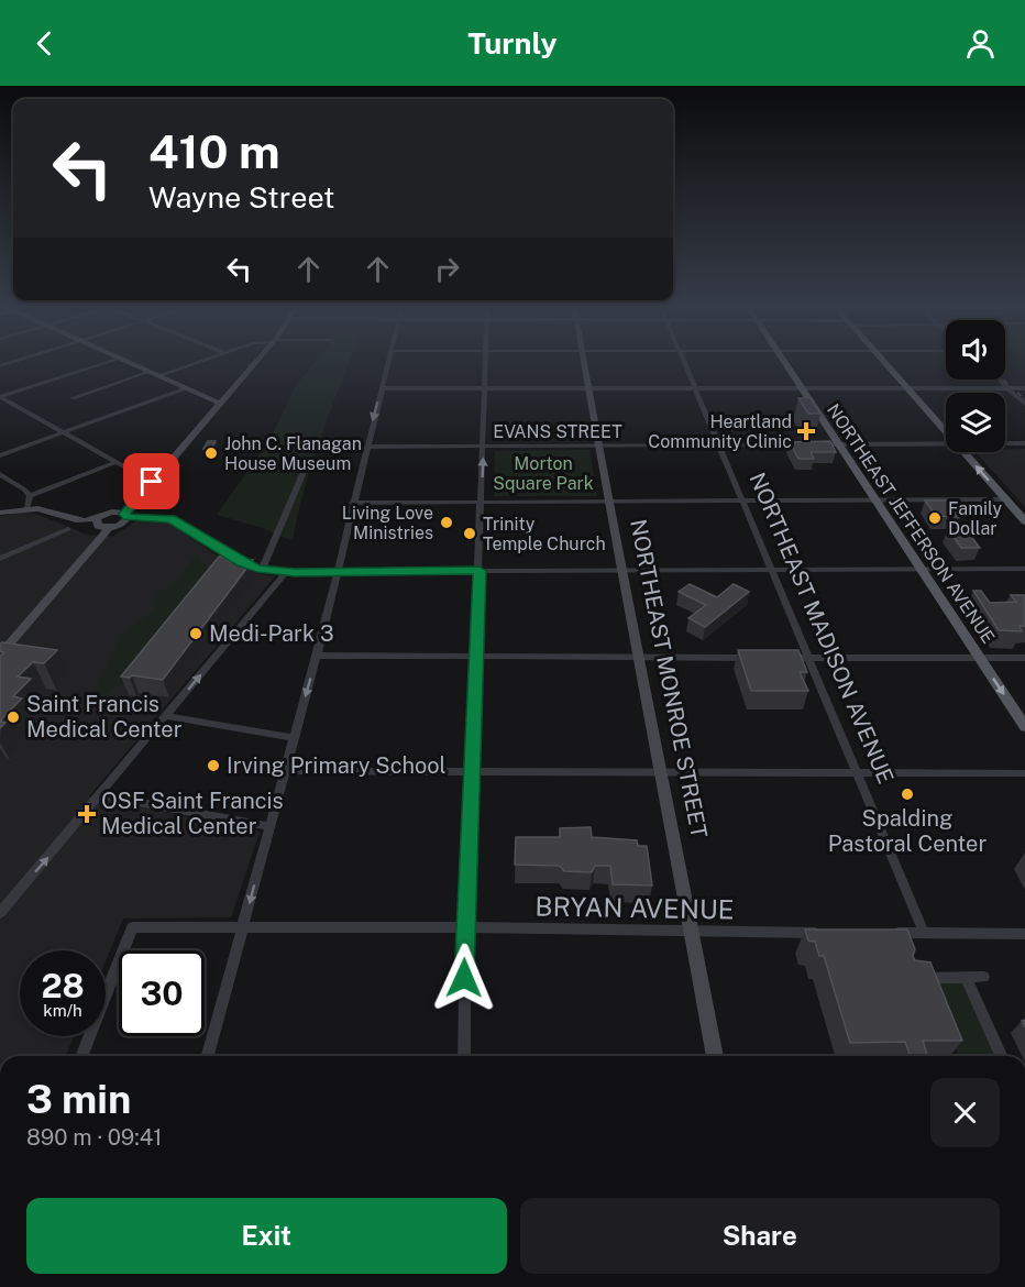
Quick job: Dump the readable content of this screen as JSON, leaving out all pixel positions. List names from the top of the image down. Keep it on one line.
{"streets":{"main road":["NORTHEAST JEFFERSON AVENUE"],"street":["EVANS STREET","NORTHEAST MADISON AVENUE","NORTHEAST MONROE STREET","BRYAN AVENUE"]},"crossings":[["EVANS STREET","NORTHEAST MADISON AVENUE"],["EVANS STREET","NORTHEAST MONROE STREET"],["NORTHEAST MONROE STREET","BRYAN AVENUE"]],"parks":["Morton Square Park"],"places":{"health":["Heartland Community Clinic","OSF Saint Francis Medical Center"],"other":["John C. Flanagan House Museum","Family Dollar","Living Love Ministries","Trinity Temple Church","Medi-Park 3","Saint Francis Medical Center","Irving Primary School","Spalding Pastoral Center"]},"page":{"header":"Turnly","turn":["410 m","Wayne Street"],"speed":"28 km/h","limit":"30","heading":["3 min","890 m · 09:41"],"buttons":["Exit","Share"]}}
